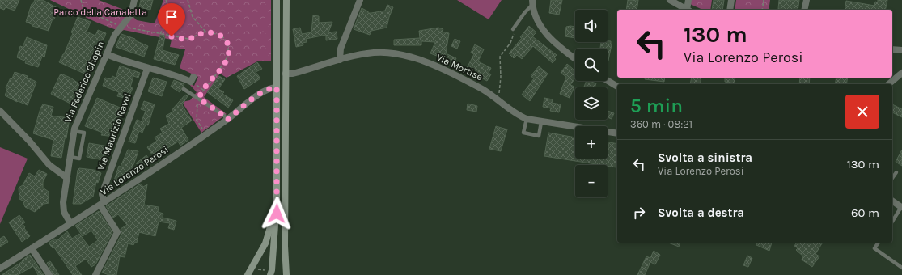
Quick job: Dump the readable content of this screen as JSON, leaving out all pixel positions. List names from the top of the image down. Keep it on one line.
{"streets":{"street":["Via Mortise","Via Federico Chopin","Via Maurizio Ravel","Via Lorenzo Perosi"]},"crossings":[["Via Federico Chopin","Via Lorenzo Perosi"],["Via Maurizio Ravel","Via Lorenzo Perosi"]],"parks":["Parco della Canaletta"],"page":{"map_buttons":["+","−"],"turn":["130 m","Via Lorenzo Perosi"],"heading":["5 min","360 m · 08:21"],"list":[{"name":"Svolta a sinistra","note":"Via Lorenzo Perosi","value":"130 m"},{"name":"Svolta a destra","value":"60 m"}]}}
